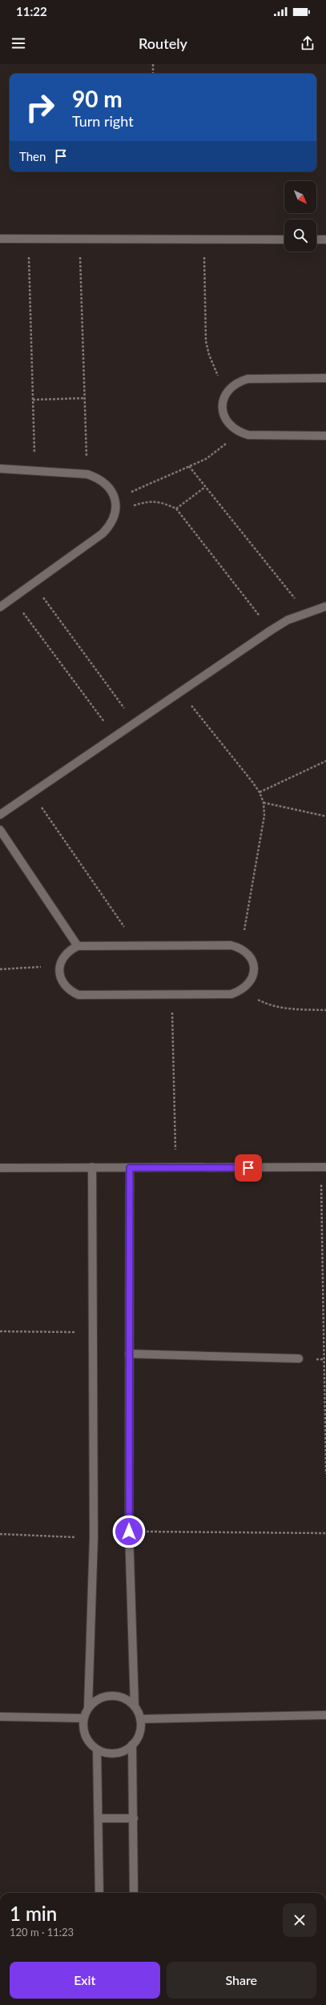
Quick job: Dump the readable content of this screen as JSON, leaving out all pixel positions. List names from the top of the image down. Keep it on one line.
{"north":"bottom right","page":{"status":"11:22","header":"Routely","turn":["90 m","Turn right"],"then":"Then","heading":["1 min","120 m · 11:23"],"buttons":["Exit","Share"]}}
